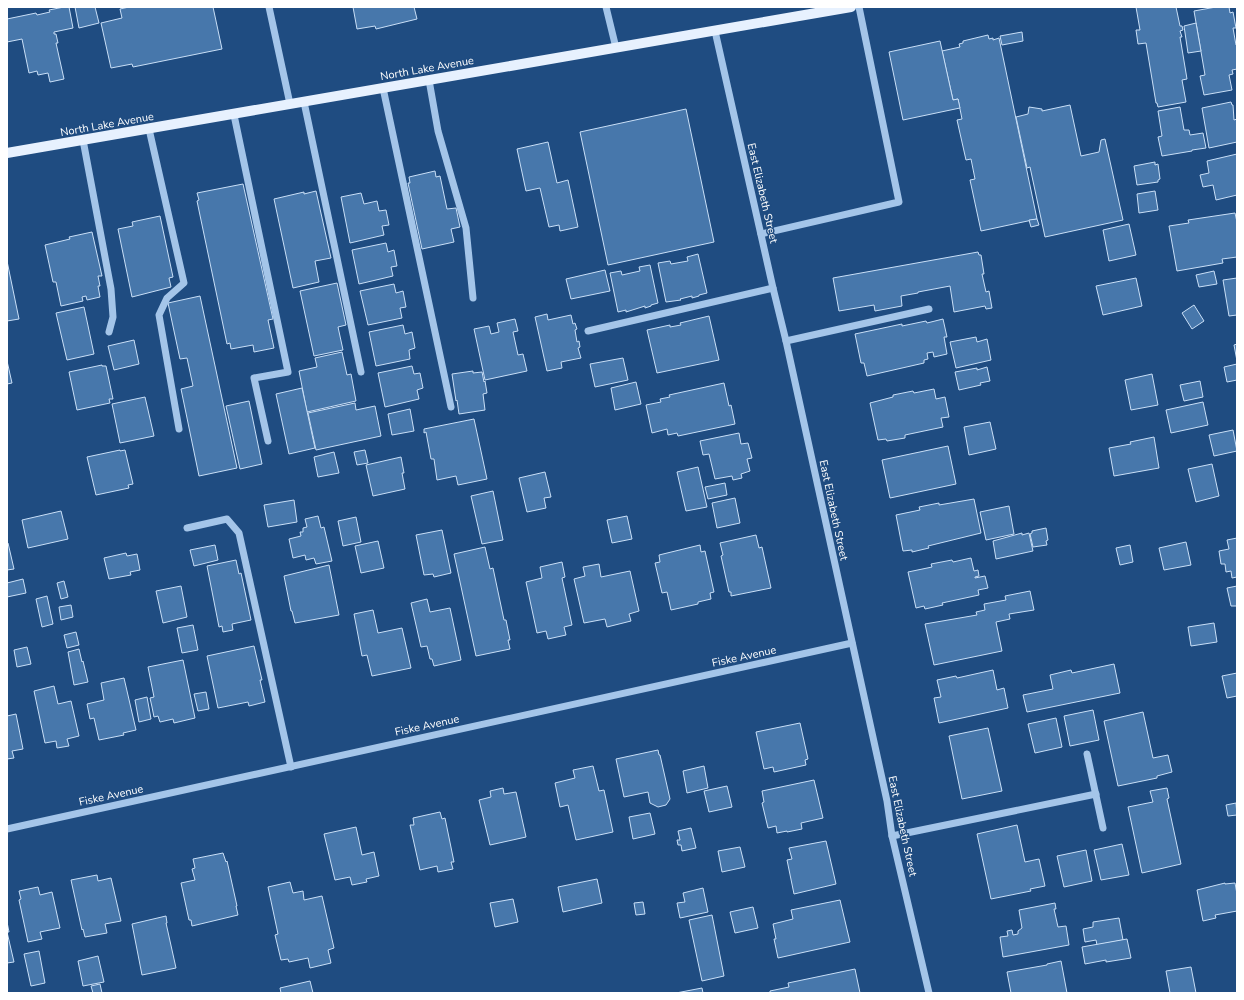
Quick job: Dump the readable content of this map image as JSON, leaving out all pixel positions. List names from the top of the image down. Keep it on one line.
{"streets":{"main road":["North Lake Avenue"],"street":["East Elizabeth Street","Fiske Avenue"]},"crossings":[["North Lake Avenue","East Elizabeth Street"],["East Elizabeth Street","Fiske Avenue"]]}
